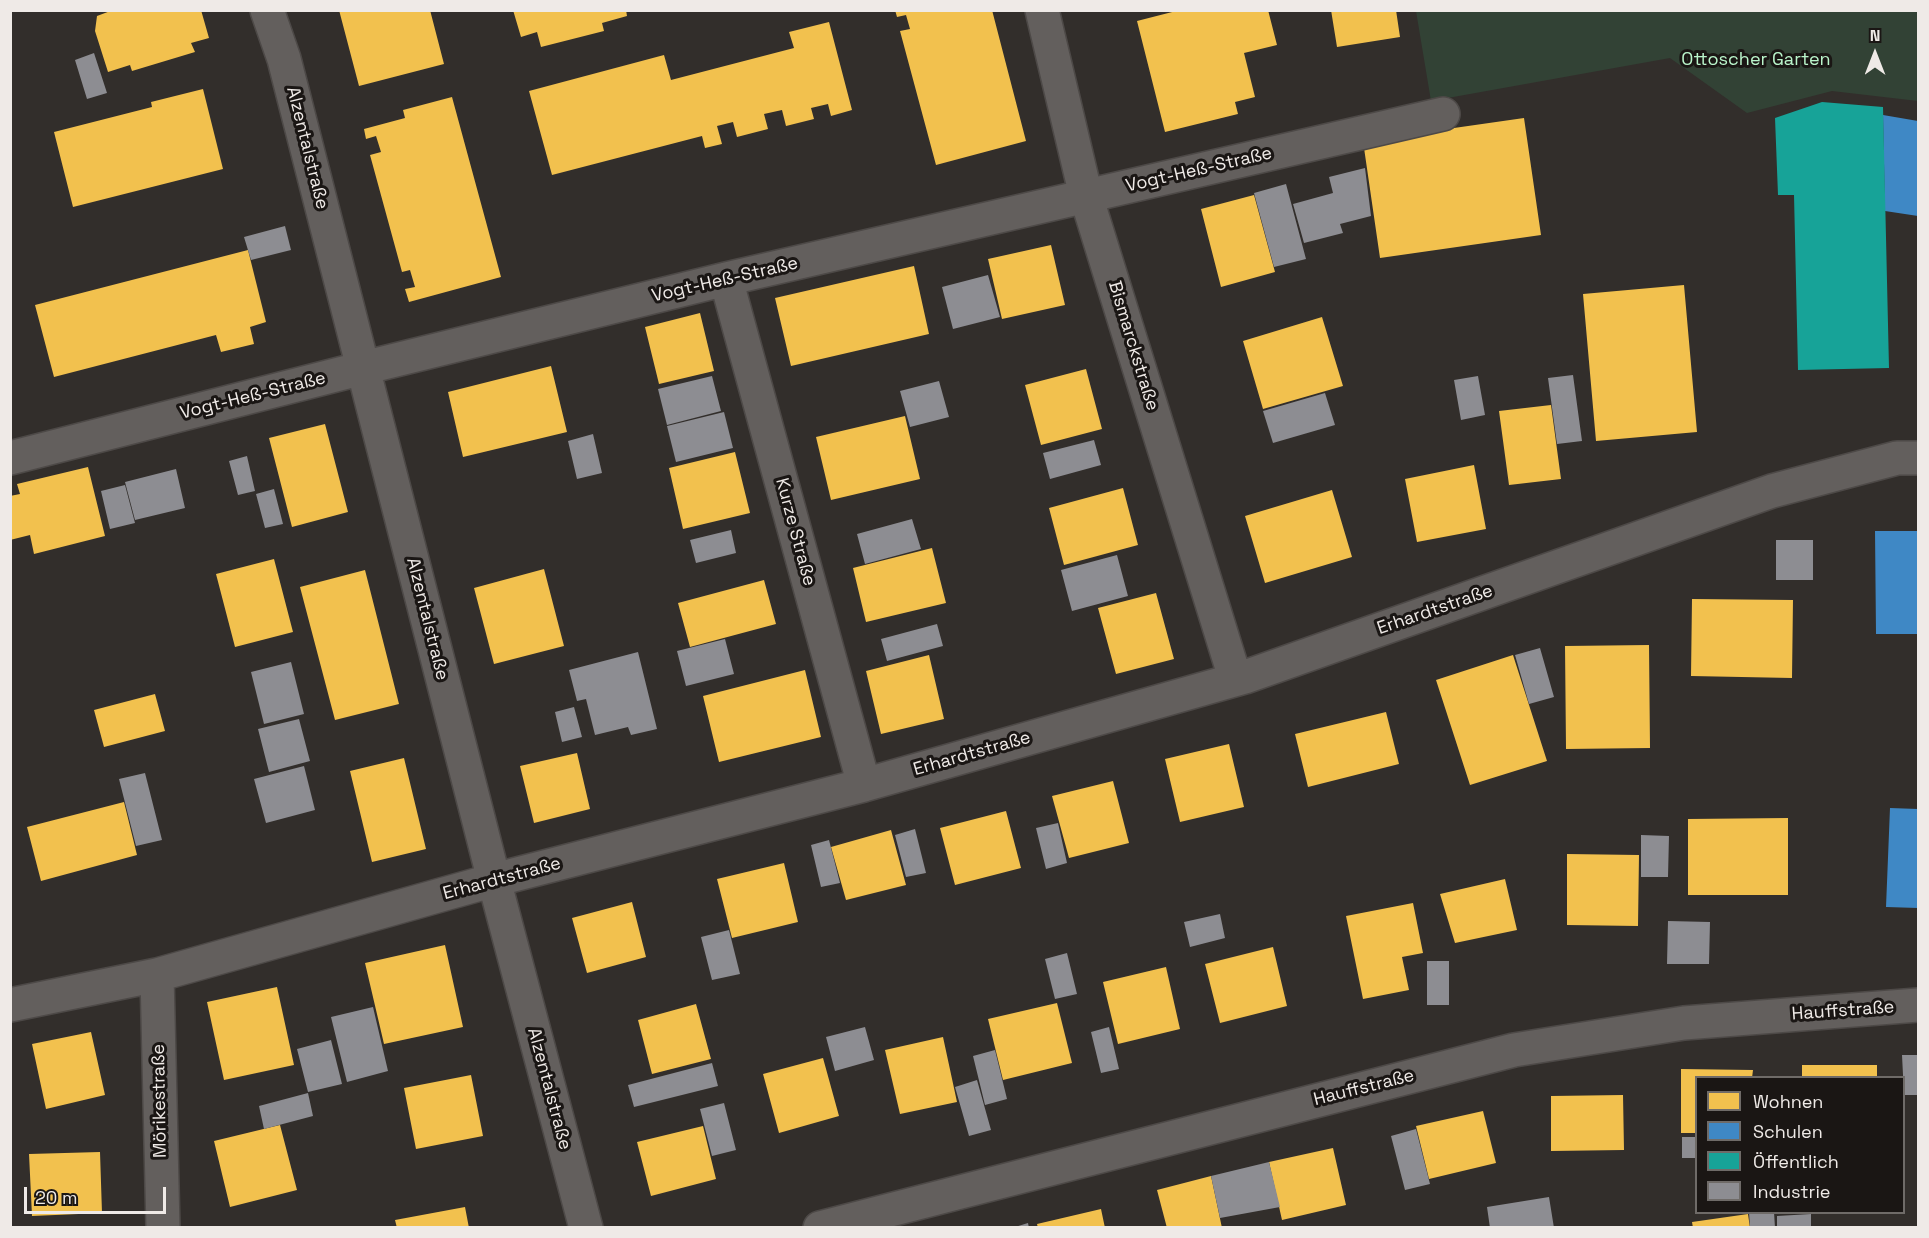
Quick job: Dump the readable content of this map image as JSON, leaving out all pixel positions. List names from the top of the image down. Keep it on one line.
{"streets":{"street":["Alzentalstraße","Vogt-Heß-Straße","Bismarckstraße","Kurze Straße","Erhardtstraße","Hauffstraße","Mörikestraße"]},"crossings":[["Alzentalstraße","Vogt-Heß-Straße"],["Alzentalstraße","Erhardtstraße"],["Vogt-Heß-Straße","Bismarckstraße"],["Vogt-Heß-Straße","Kurze Straße"],["Bismarckstraße","Erhardtstraße"],["Kurze Straße","Erhardtstraße"],["Erhardtstraße","Mörikestraße"]],"parks":["Ottoscher Garten"],"legend":["Wohnen","Schulen","Öffentlich","Industrie"],"scale_bar":"20 m","north":"top"}
